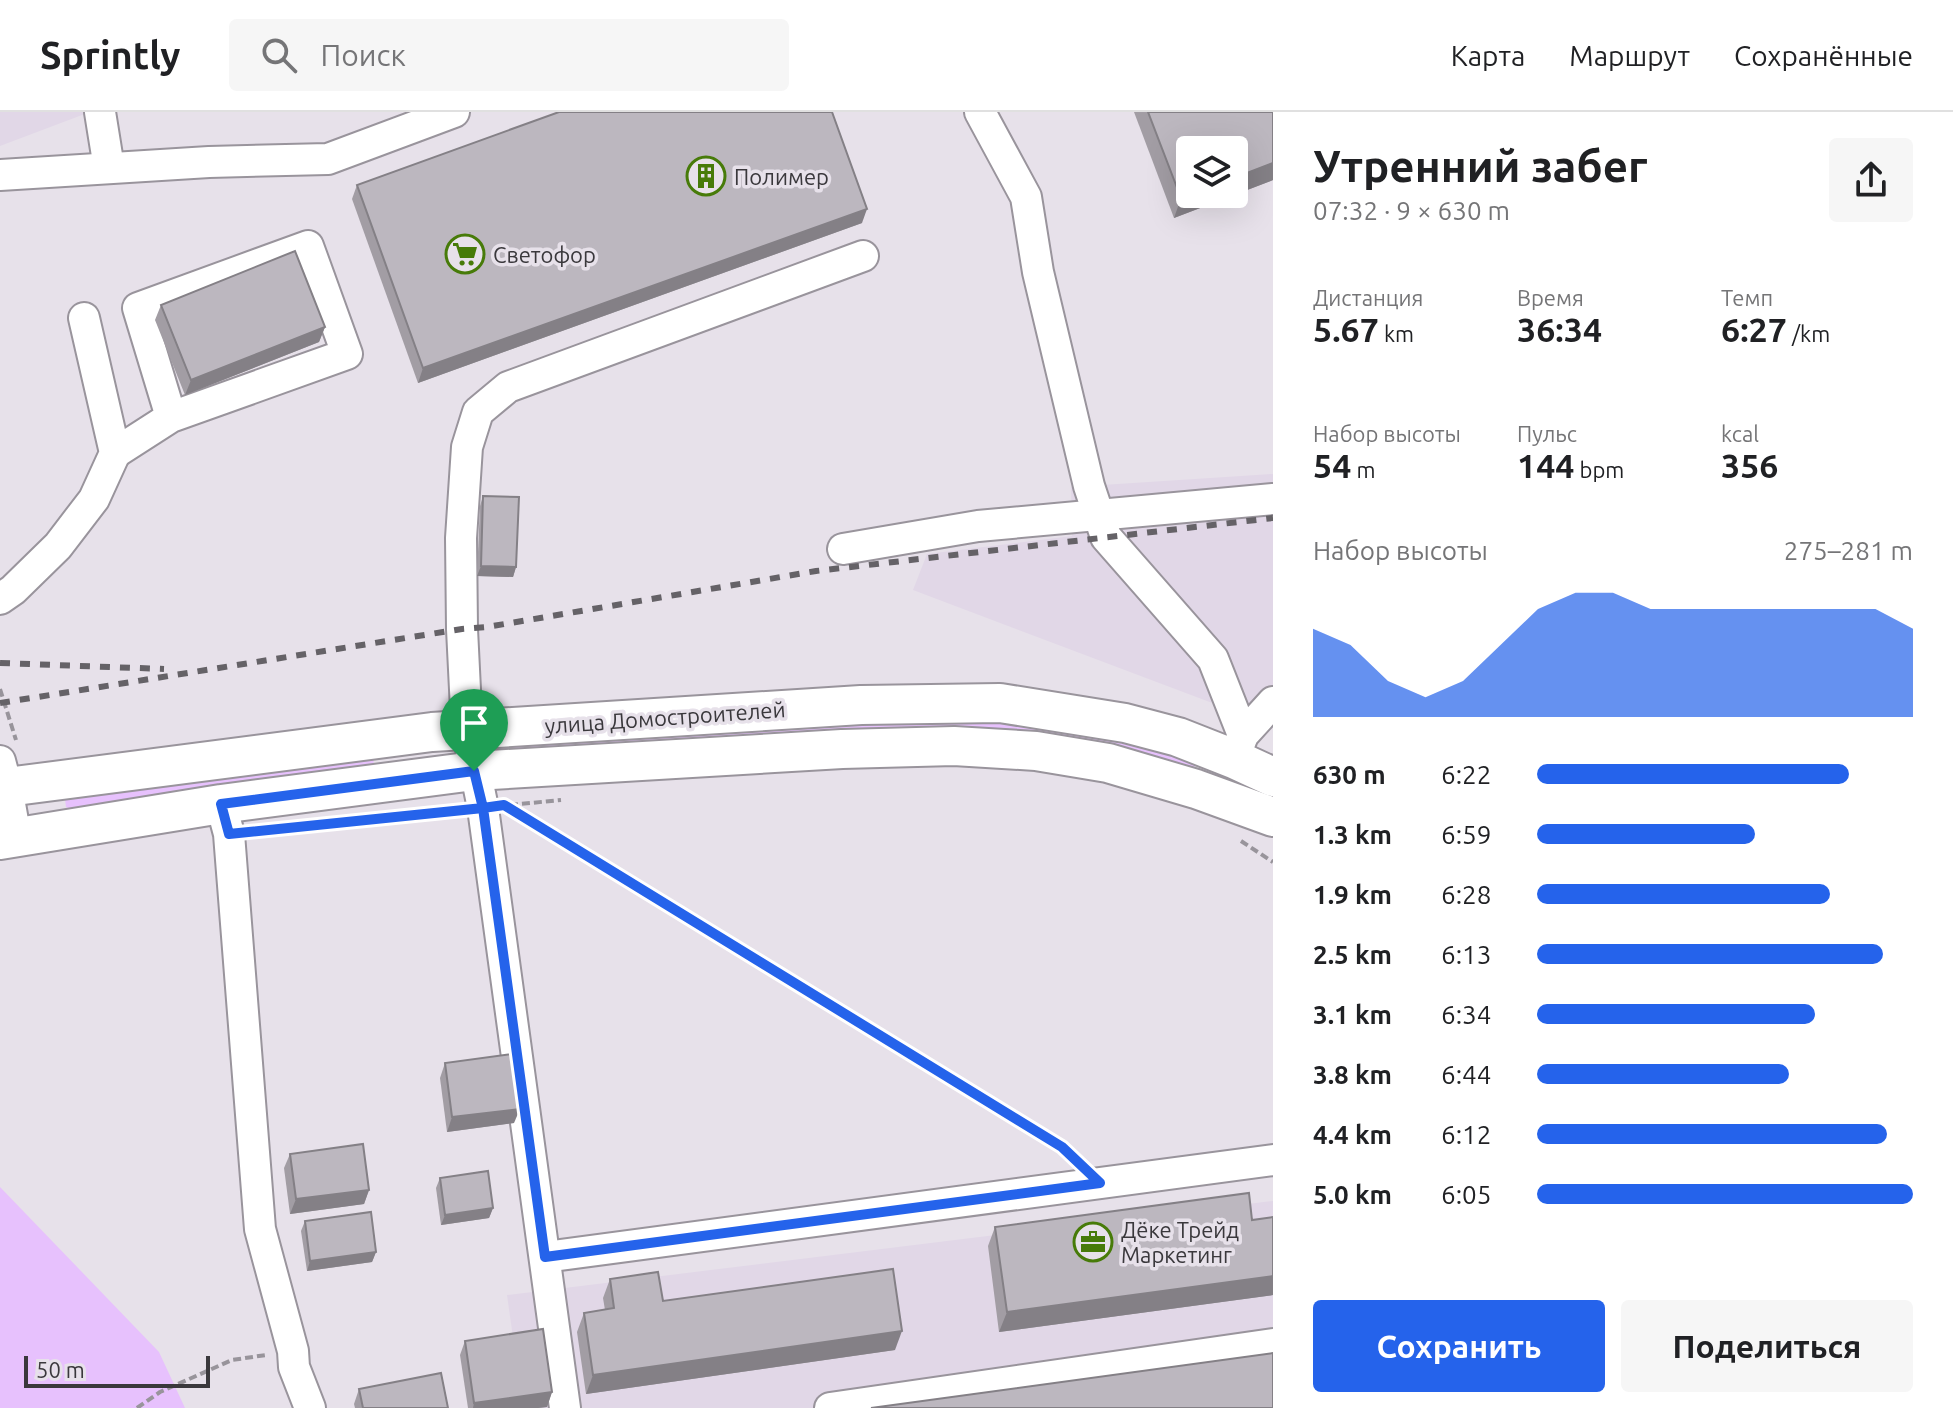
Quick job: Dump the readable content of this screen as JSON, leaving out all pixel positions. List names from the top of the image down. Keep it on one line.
{"streets":{"main road":["улица Домостроителей"]},"places":{"building":["Полимер"],"supermarket":["Светофор"],"office":["Дёке Трейд Маркетинг"]},"scale_bar":"50 m","page":{"header":"Sprintly","search":"Поиск","nav":["Карта","Маршрут","Сохранённые"],"heading":["Утренний забег","07:32 · 9 × 630 m"],"stats":[["Дистанция","5.67 km"],["Время","36:34"],["Темп","6:27 /km"],["Набор высоты","54 m"],["Пульс","144 bpm"],["kcal","356"]],"chart":["Набор высоты","275–281 m"],"list":[{"name":"630 m","note":"6:22"},{"name":"1.3 km","note":"6:59"},{"name":"1.9 km","note":"6:28"},{"name":"2.5 km","note":"6:13"},{"name":"3.1 km","note":"6:34"},{"name":"3.8 km","note":"6:44"},{"name":"4.4 km","note":"6:12"},{"name":"5.0 km","note":"6:05"}],"buttons":["Сохранить","Поделиться"],"scale":"50 m"}}
